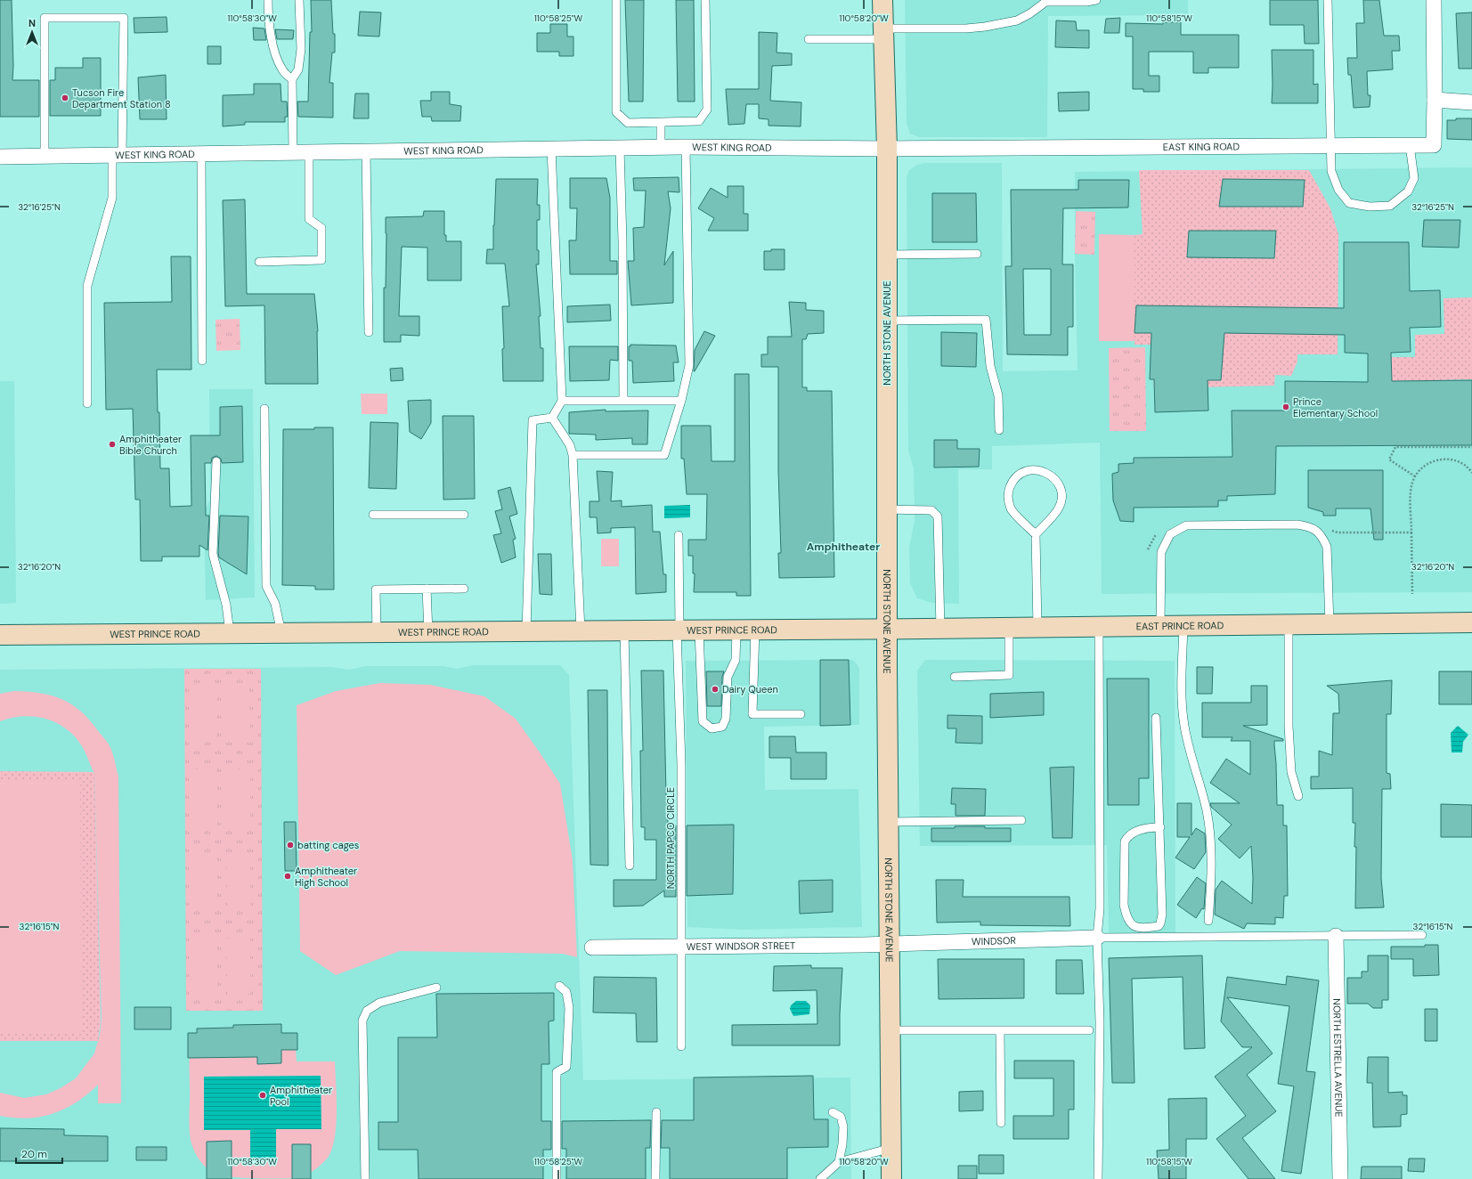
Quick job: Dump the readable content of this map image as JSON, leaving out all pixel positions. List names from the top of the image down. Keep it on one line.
{"streets":{"main road":["NORTH STONE AVENUE","EAST PRINCE ROAD","WEST PRINCE ROAD"],"street":["WEST KING ROAD","EAST KING ROAD","WINDSOR","WEST WINDSOR STREET","NORTH ESTRELLA AVENUE"],"lane":["NORTH PAPCO CIRCLE"]},"crossings":[["WEST KING ROAD","EAST KING ROAD"],["WEST KING ROAD","NORTH STONE AVENUE"],["EAST KING ROAD","NORTH STONE AVENUE"],["NORTH STONE AVENUE","EAST PRINCE ROAD"],["NORTH STONE AVENUE","WEST PRINCE ROAD"],["NORTH STONE AVENUE","WINDSOR"],["NORTH STONE AVENUE","WEST WINDSOR STREET"],["EAST PRINCE ROAD","WEST PRINCE ROAD"],["WEST PRINCE ROAD","NORTH PAPCO CIRCLE"],["NORTH PAPCO CIRCLE","WEST WINDSOR STREET"],["WINDSOR","WEST WINDSOR STREET"]],"districts":["Amphitheater"],"places":["Tucson Fire Department Station 8","Prince Elementary School","Amphitheater Bible Church","Dairy Queen","batting cages","Amphitheater High School","Amphitheater Pool"],"scale_bar":"20 m","north":"top","coordinates":["110°58'30\"W","110°58'25\"W","110°58'20\"W","110°58'15\"W","32°16'25\"N","32°16'20\"N","32°16'15\"N"]}
